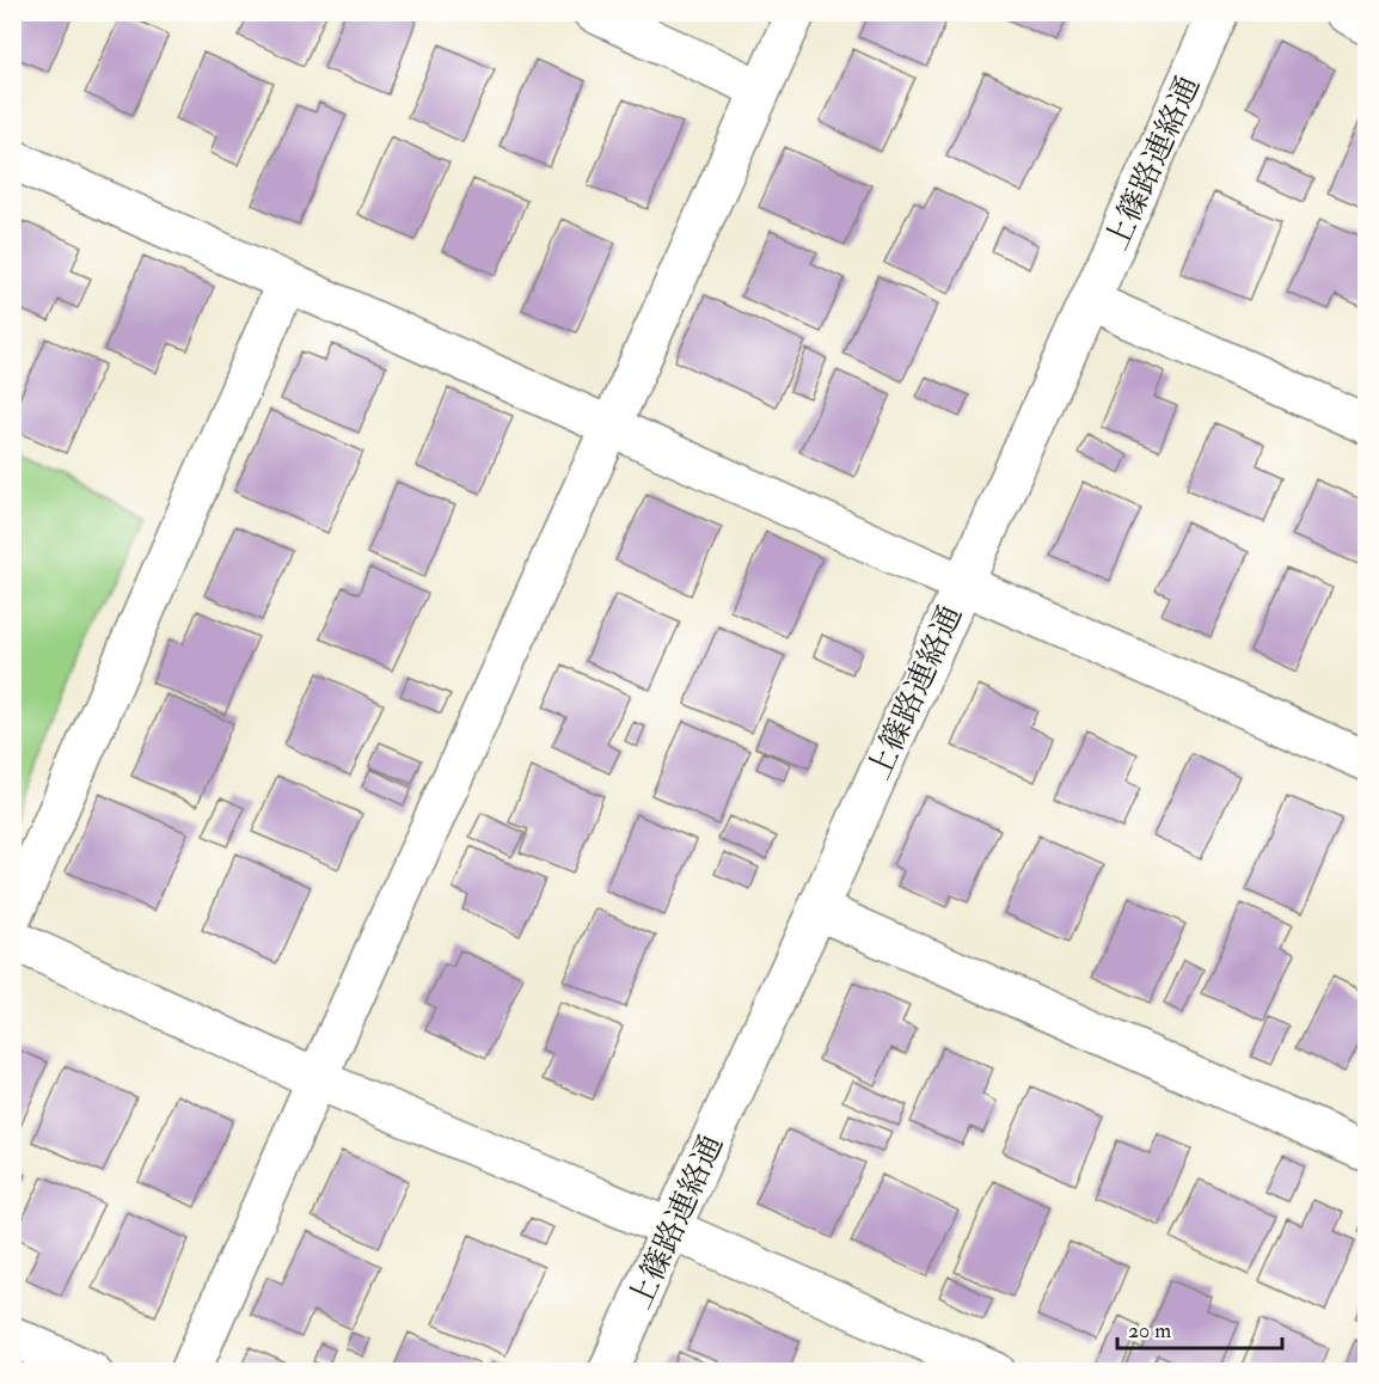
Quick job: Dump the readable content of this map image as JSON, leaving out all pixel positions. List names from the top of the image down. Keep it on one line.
{"streets":{"street":["上篠路連絡通"]},"scale_bar":"20 m"}
